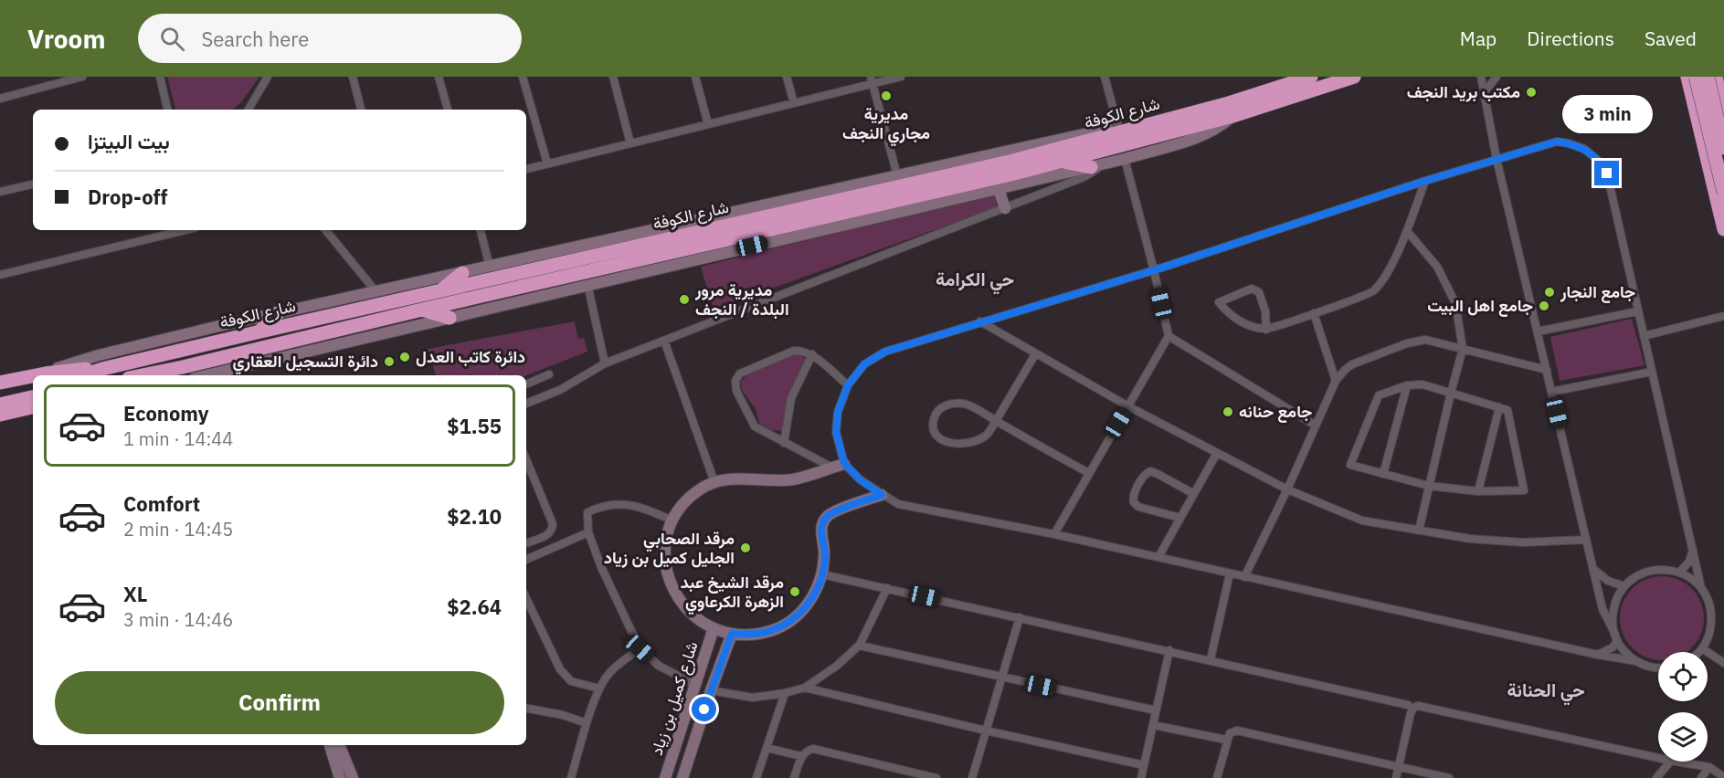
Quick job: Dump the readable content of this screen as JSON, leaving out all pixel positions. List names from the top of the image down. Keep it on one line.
{"streets":{"highway":["شارع الكوفة"],"main road":["شارع كميل بن زياد"]},"districts":["حي الكرامة","حي الحنانة"],"places":["مكتب بريد النجف","مديرية مجاري النجف","جامع النجار","مديرية مرور البلدة / النجف","جامع اهل البيت","دائرة كاتب العدل","دائرة التسجيل العقاري","جامع حنانه","مرقد الصحابي الجليل كميل بن زياد","مرقد الشيخ عبد الزهرة الكرعاوي"],"page":{"header":"Vroom","search":"Search here","nav":["Map","Directions","Saved"],"bubble":"3 min","banner":["بيت البيتزا","Drop-off"],"list":[{"name":"Economy","note":"1 min · 14:44","value":"$1.55"},{"name":"Comfort","note":"2 min · 14:45","value":"$2.10"},{"name":"XL","note":"3 min · 14:46","value":"$2.64"}],"buttons":"Confirm"}}
